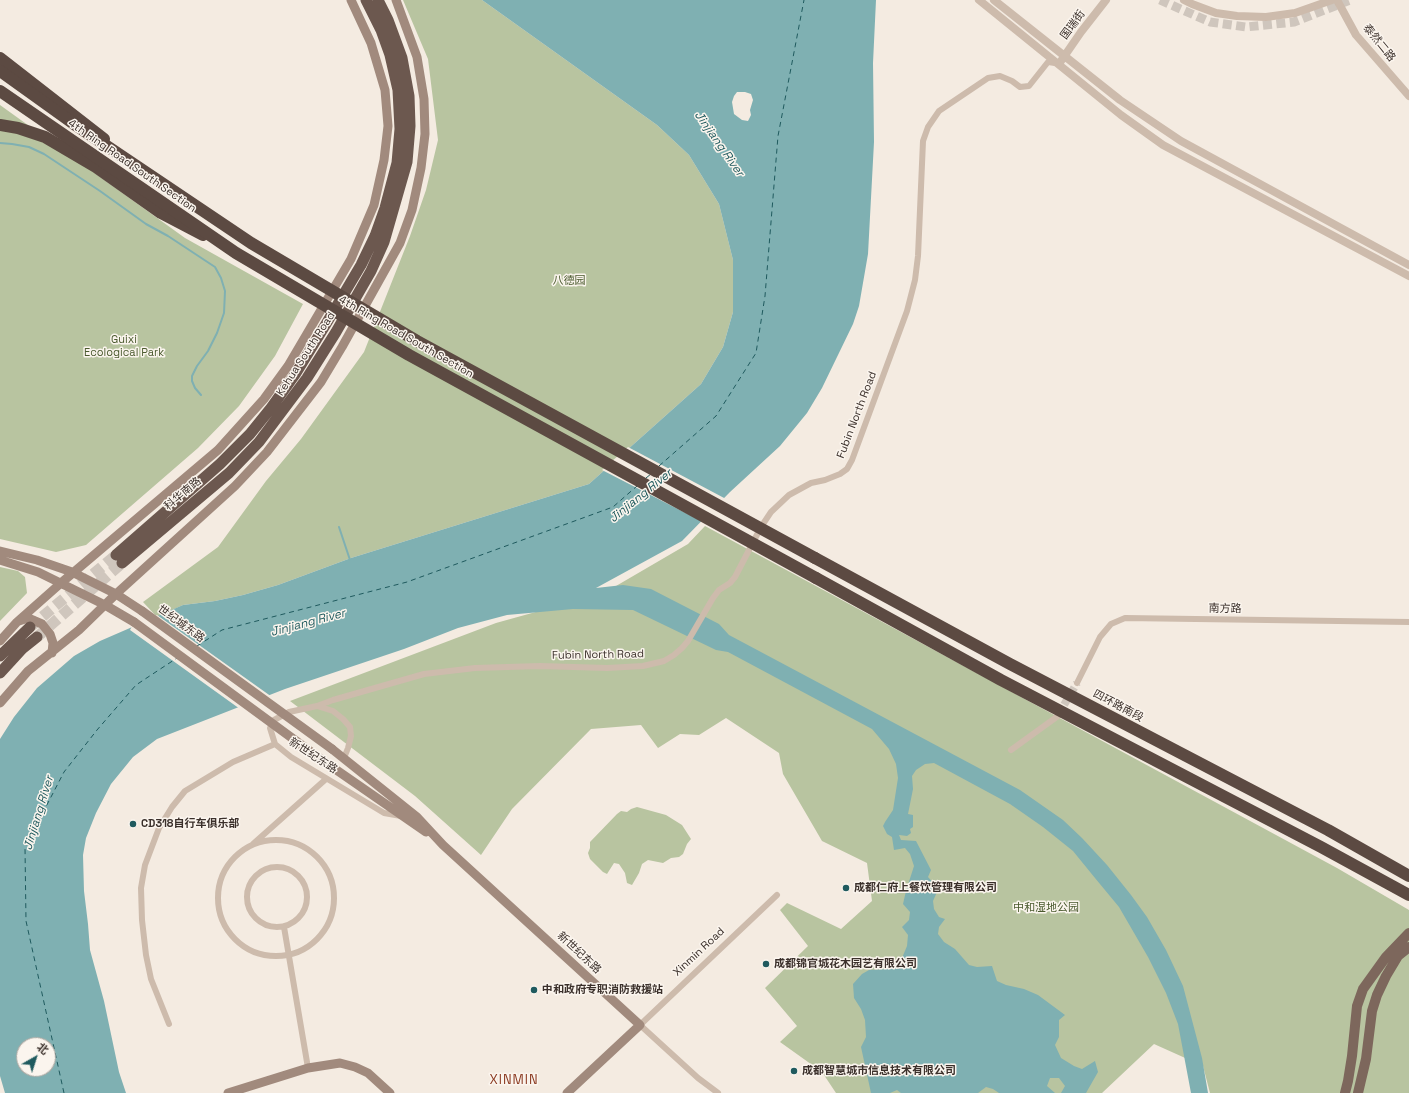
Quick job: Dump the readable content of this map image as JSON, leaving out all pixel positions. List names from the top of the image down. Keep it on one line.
{"streets":{"highway":["4th Ring Road South Section","Kehua South Road","科华南路","四环路南段"],"main road":["世纪城东路","新世纪东路","Xinmin Road"],"street":["国瑞街","泰然二路","Fubin North Road","南方路"]},"crossings":[["国瑞街","Fubin North Road"],["4th Ring Road South Section","四环路南段"],["Kehua South Road","科华南路"],["Fubin North Road","新世纪东路"],["世纪城东路","新世纪东路"],["新世纪东路","Xinmin Road"]],"districts":["XINMIN"],"water":["Jinjiang River"],"parks":["八德园","Guixi Ecological Park","中和湿地公园"],"places":["CD318自行车俱乐部","成都仁府上餐饮管理有限公司","成都锦官城花木园艺有限公司","中和政府专职消防救援站","成都智慧城市信息技术有限公司"],"north":"top right"}
